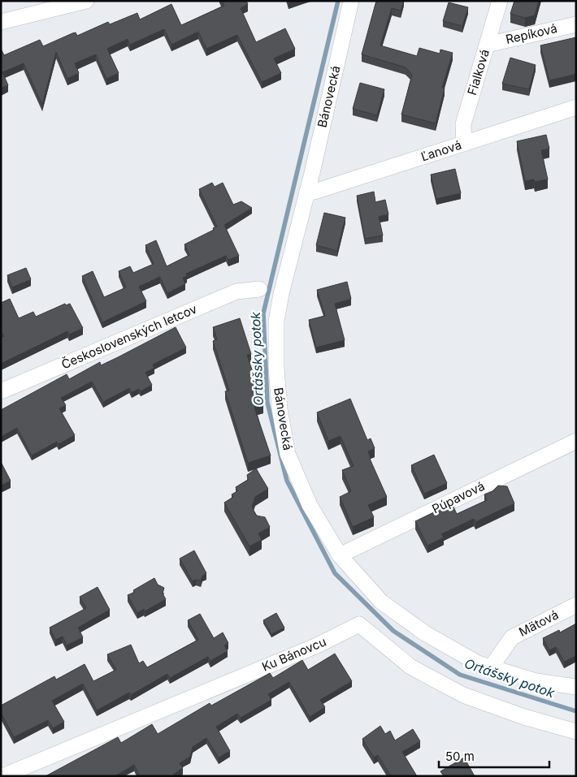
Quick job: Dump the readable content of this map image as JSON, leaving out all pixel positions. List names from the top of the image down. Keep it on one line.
{"streets":{"street":["Repíková","Fialková","Bánovecká","Ľanová","Československých letcov","Púpavová","Mätová","Ku Bánovcu"]},"crossings":[["Repíková","Fialková"],["Fialková","Ľanová"],["Bánovecká","Ľanová"],["Bánovecká","Púpavová"],["Bánovecká","Mätová"]],"water":["Ortášsky potok"],"scale_bar":"50 m"}
